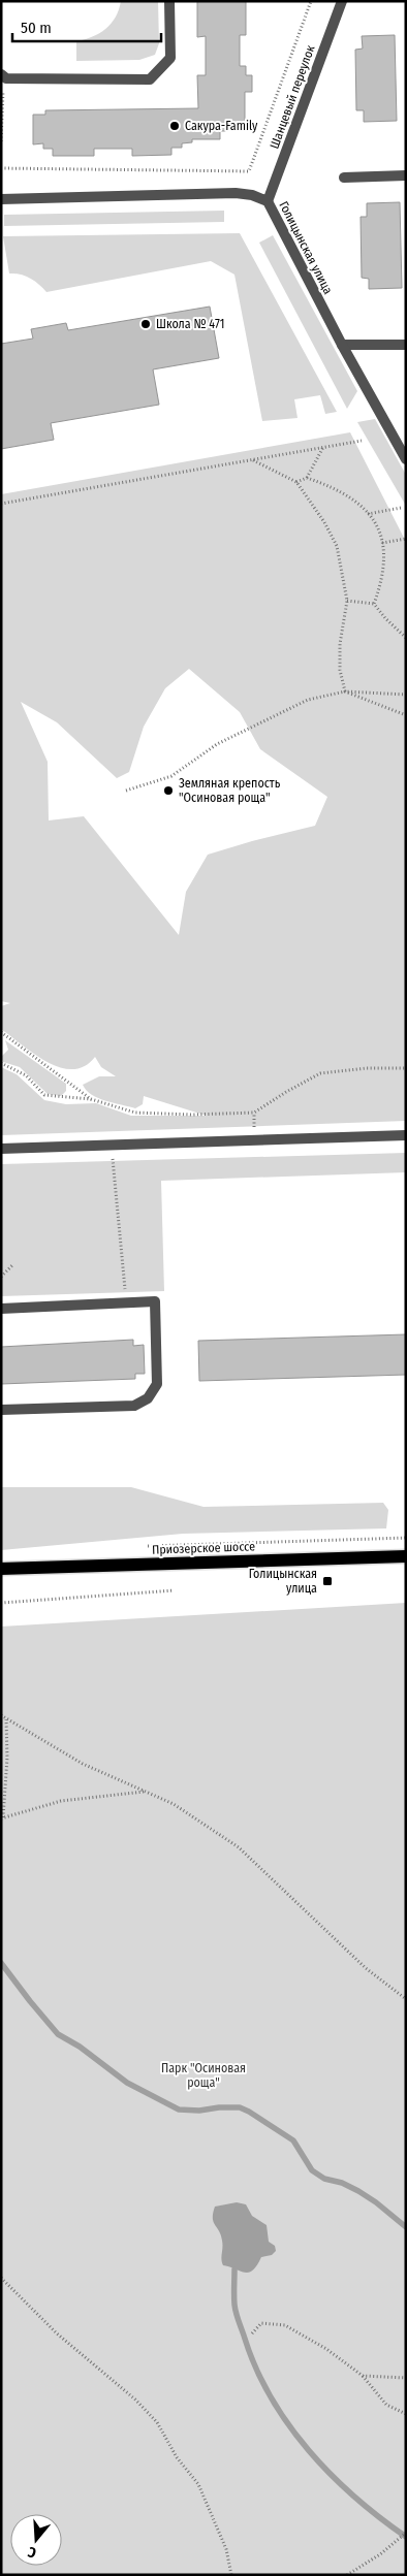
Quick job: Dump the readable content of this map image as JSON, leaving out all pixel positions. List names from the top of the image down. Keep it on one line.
{"streets":{"main road":["Приозерское шоссе"],"street":["Шанцевый переулок","Голицынская улица"]},"crossings":[["Шанцевый переулок","Голицынская улица"]],"parks":["Парк \"Осиновая роща\""],"places":{"other":["Сакура-Family","Школа № 471","Земляная крепость \"Осиновая роща\""],"transit":["Голицынская улица"]},"scale_bar":"50 m","north":"bottom"}
